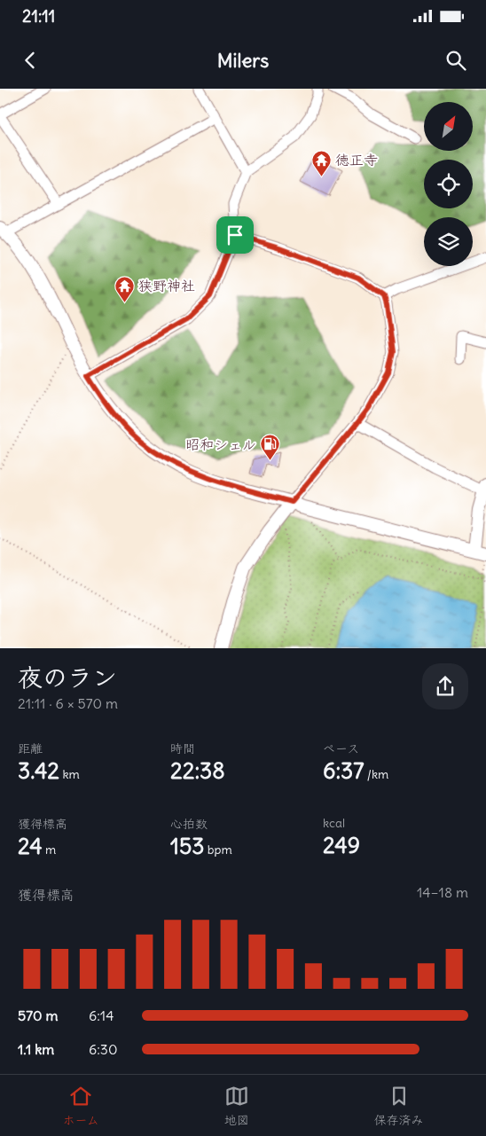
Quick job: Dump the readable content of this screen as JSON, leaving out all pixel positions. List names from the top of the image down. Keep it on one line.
{"places":{"temple":["徳正寺","狭野神社"],"fuel station":["昭和シェル"]},"north":"top right","page":{"status":"21:11","header":"Milers","heading":["夜のラン","21:11 · 6 × 570 m"],"stats":[["距離","3.42 km"],["時間","22:38"],["ペース","6:37 /km"],["獲得標高","24 m"],["心拍数","153 bpm"],["kcal","249"]],"chart":["獲得標高","14–18 m"],"list":[{"name":"570 m","note":"6:14"},{"name":"1.1 km","note":"6:30"}],"tabs":["ホーム","地図","保存済み"]}}
